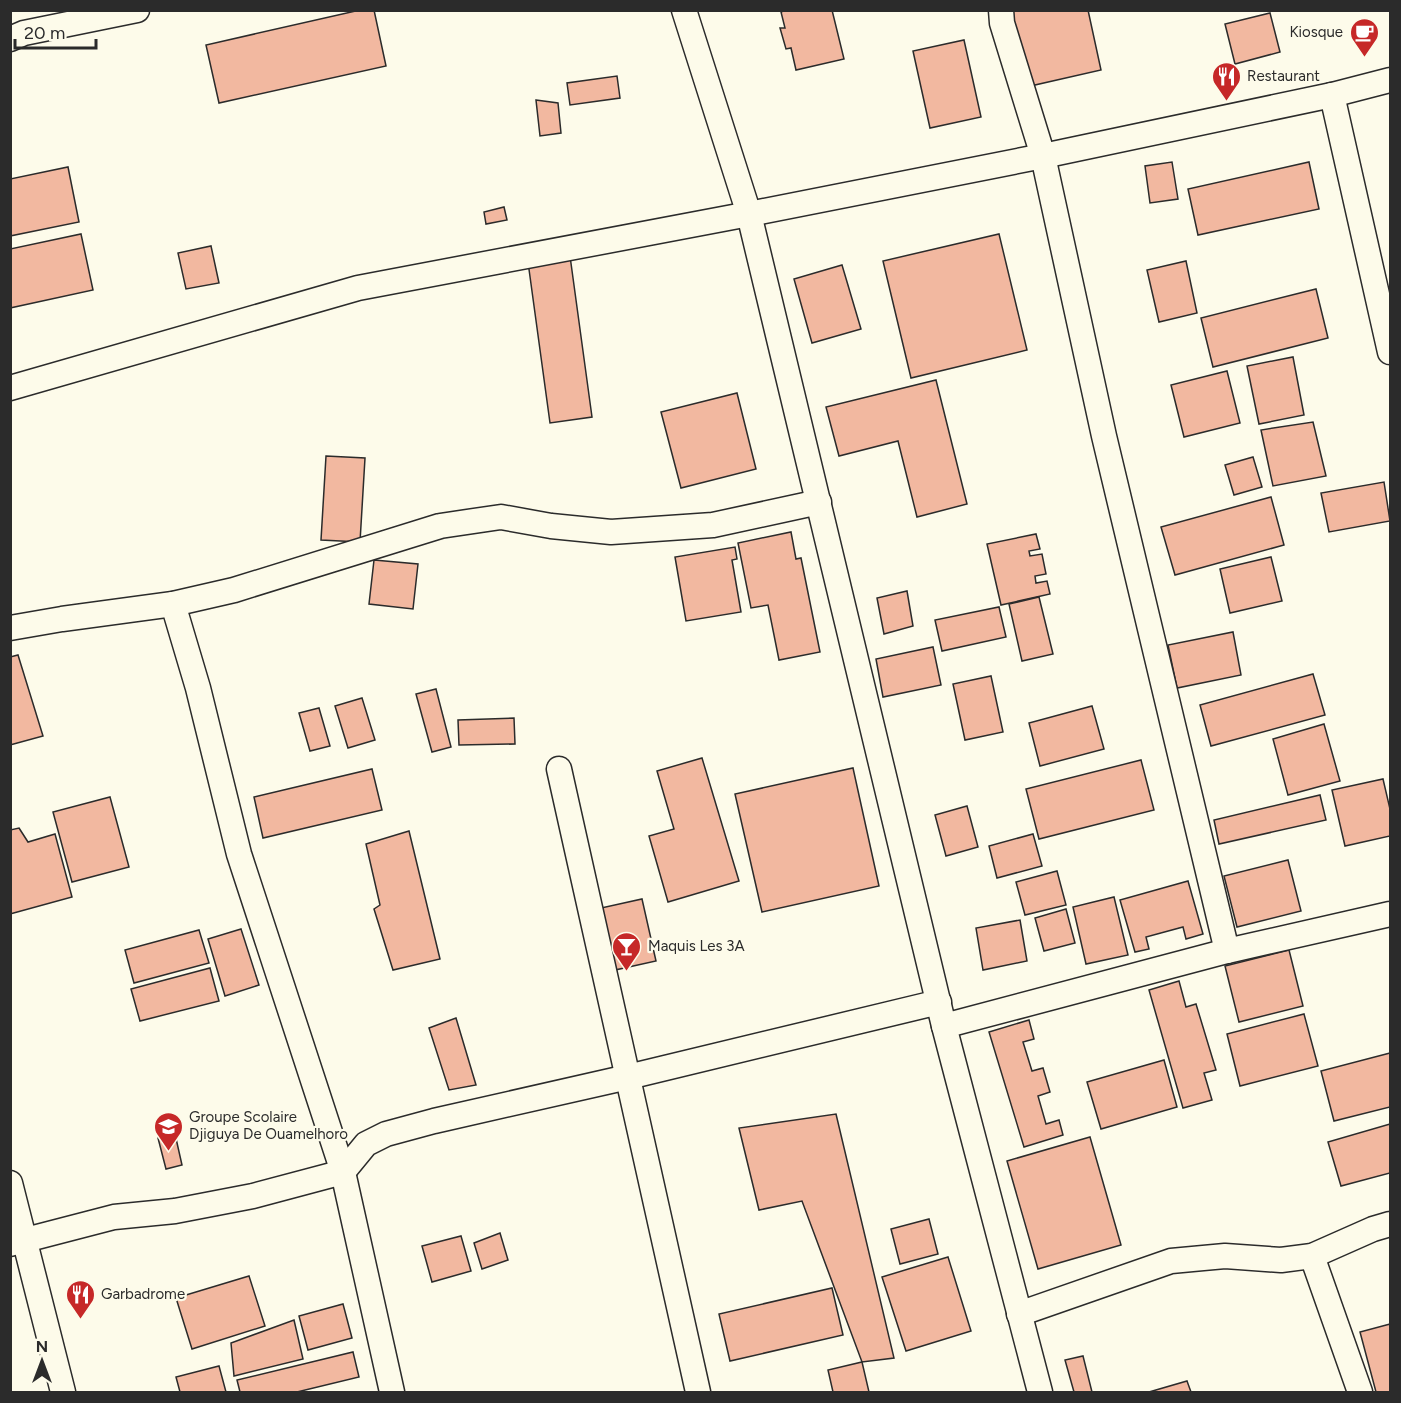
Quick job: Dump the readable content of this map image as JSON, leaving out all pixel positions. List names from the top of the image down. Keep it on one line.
{"places":{"cafe":["Kiosque"],"restaurant":["Restaurant","Garbadrome"],"bar":["Maquis Les 3A"],"school or university":["Groupe Scolaire Djiguya De Ouamelhoro"]},"scale_bar":"20 m","north":"top"}
